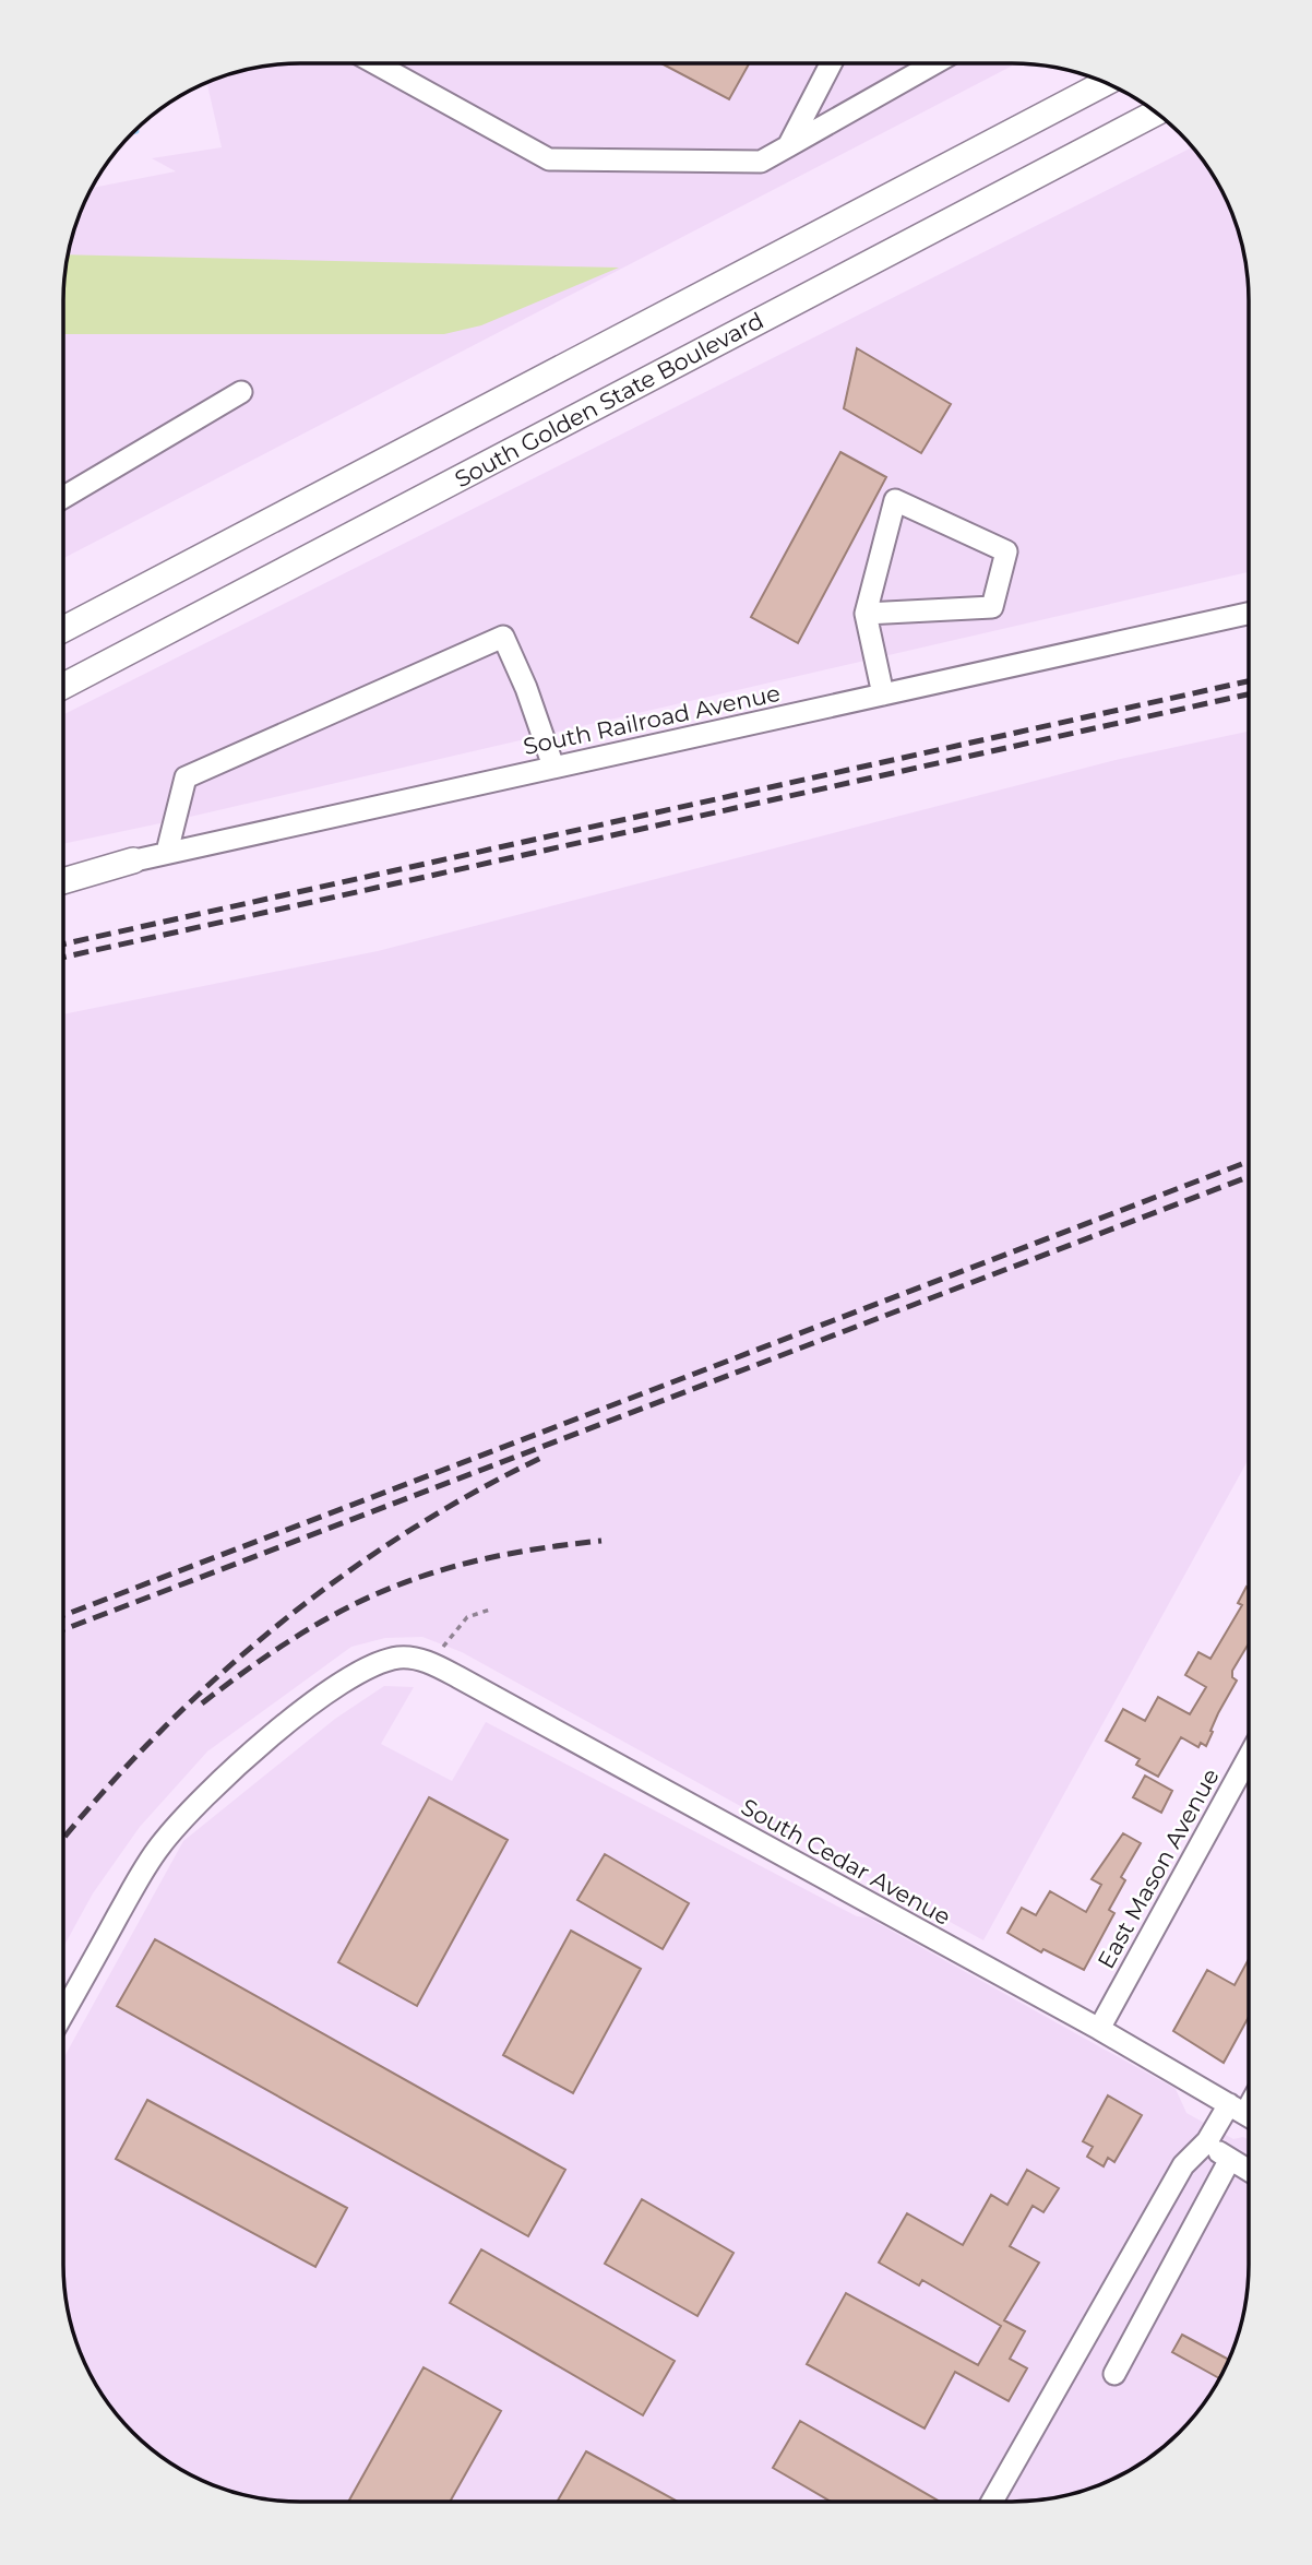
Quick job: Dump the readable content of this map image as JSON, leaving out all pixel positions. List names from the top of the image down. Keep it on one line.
{"streets":{"main road":["South Golden State Boulevard"],"street":["South Railroad Avenue","South Cedar Avenue","East Mason Avenue"]},"crossings":[["South Cedar Avenue","East Mason Avenue"]]}
